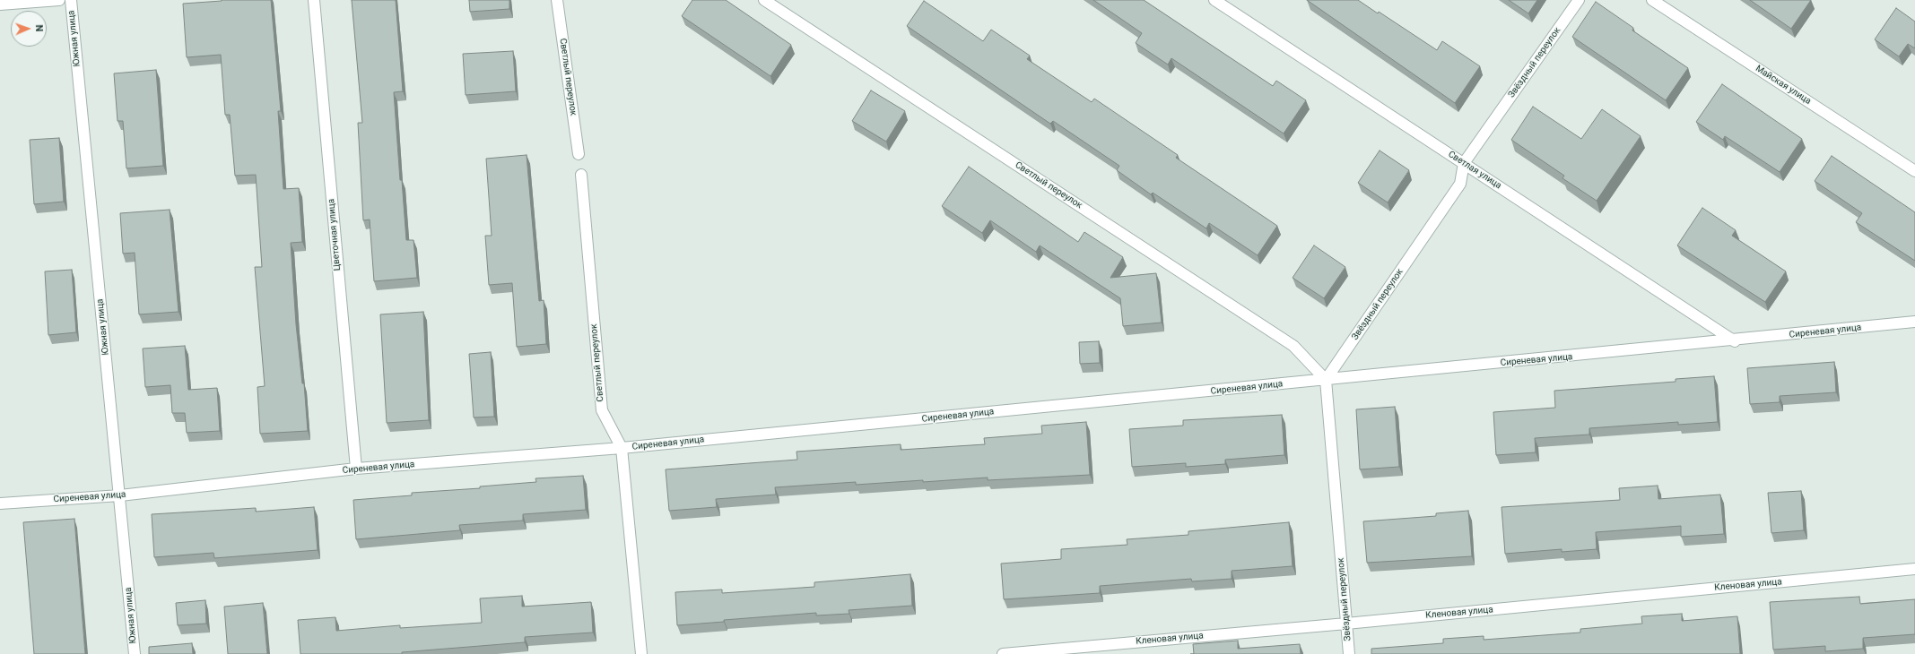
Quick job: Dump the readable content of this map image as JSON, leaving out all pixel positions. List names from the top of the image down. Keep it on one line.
{"streets":{"street":["Южная улица","Звёздный переулок","Светлый переулок","Майская улица","Светлая улица","Цветочная улица","Сиреневая улица","Кленовая улица"]},"crossings":[["Южная улица","Сиреневая улица"],["Звёздный переулок","Светлый переулок"],["Звёздный переулок","Светлая улица"],["Звёздный переулок","Сиреневая улица"],["Звёздный переулок","Кленовая улица"],["Светлый переулок","Сиреневая улица"],["Светлая улица","Сиреневая улица"],["Цветочная улица","Сиреневая улица"]],"north":"right"}
